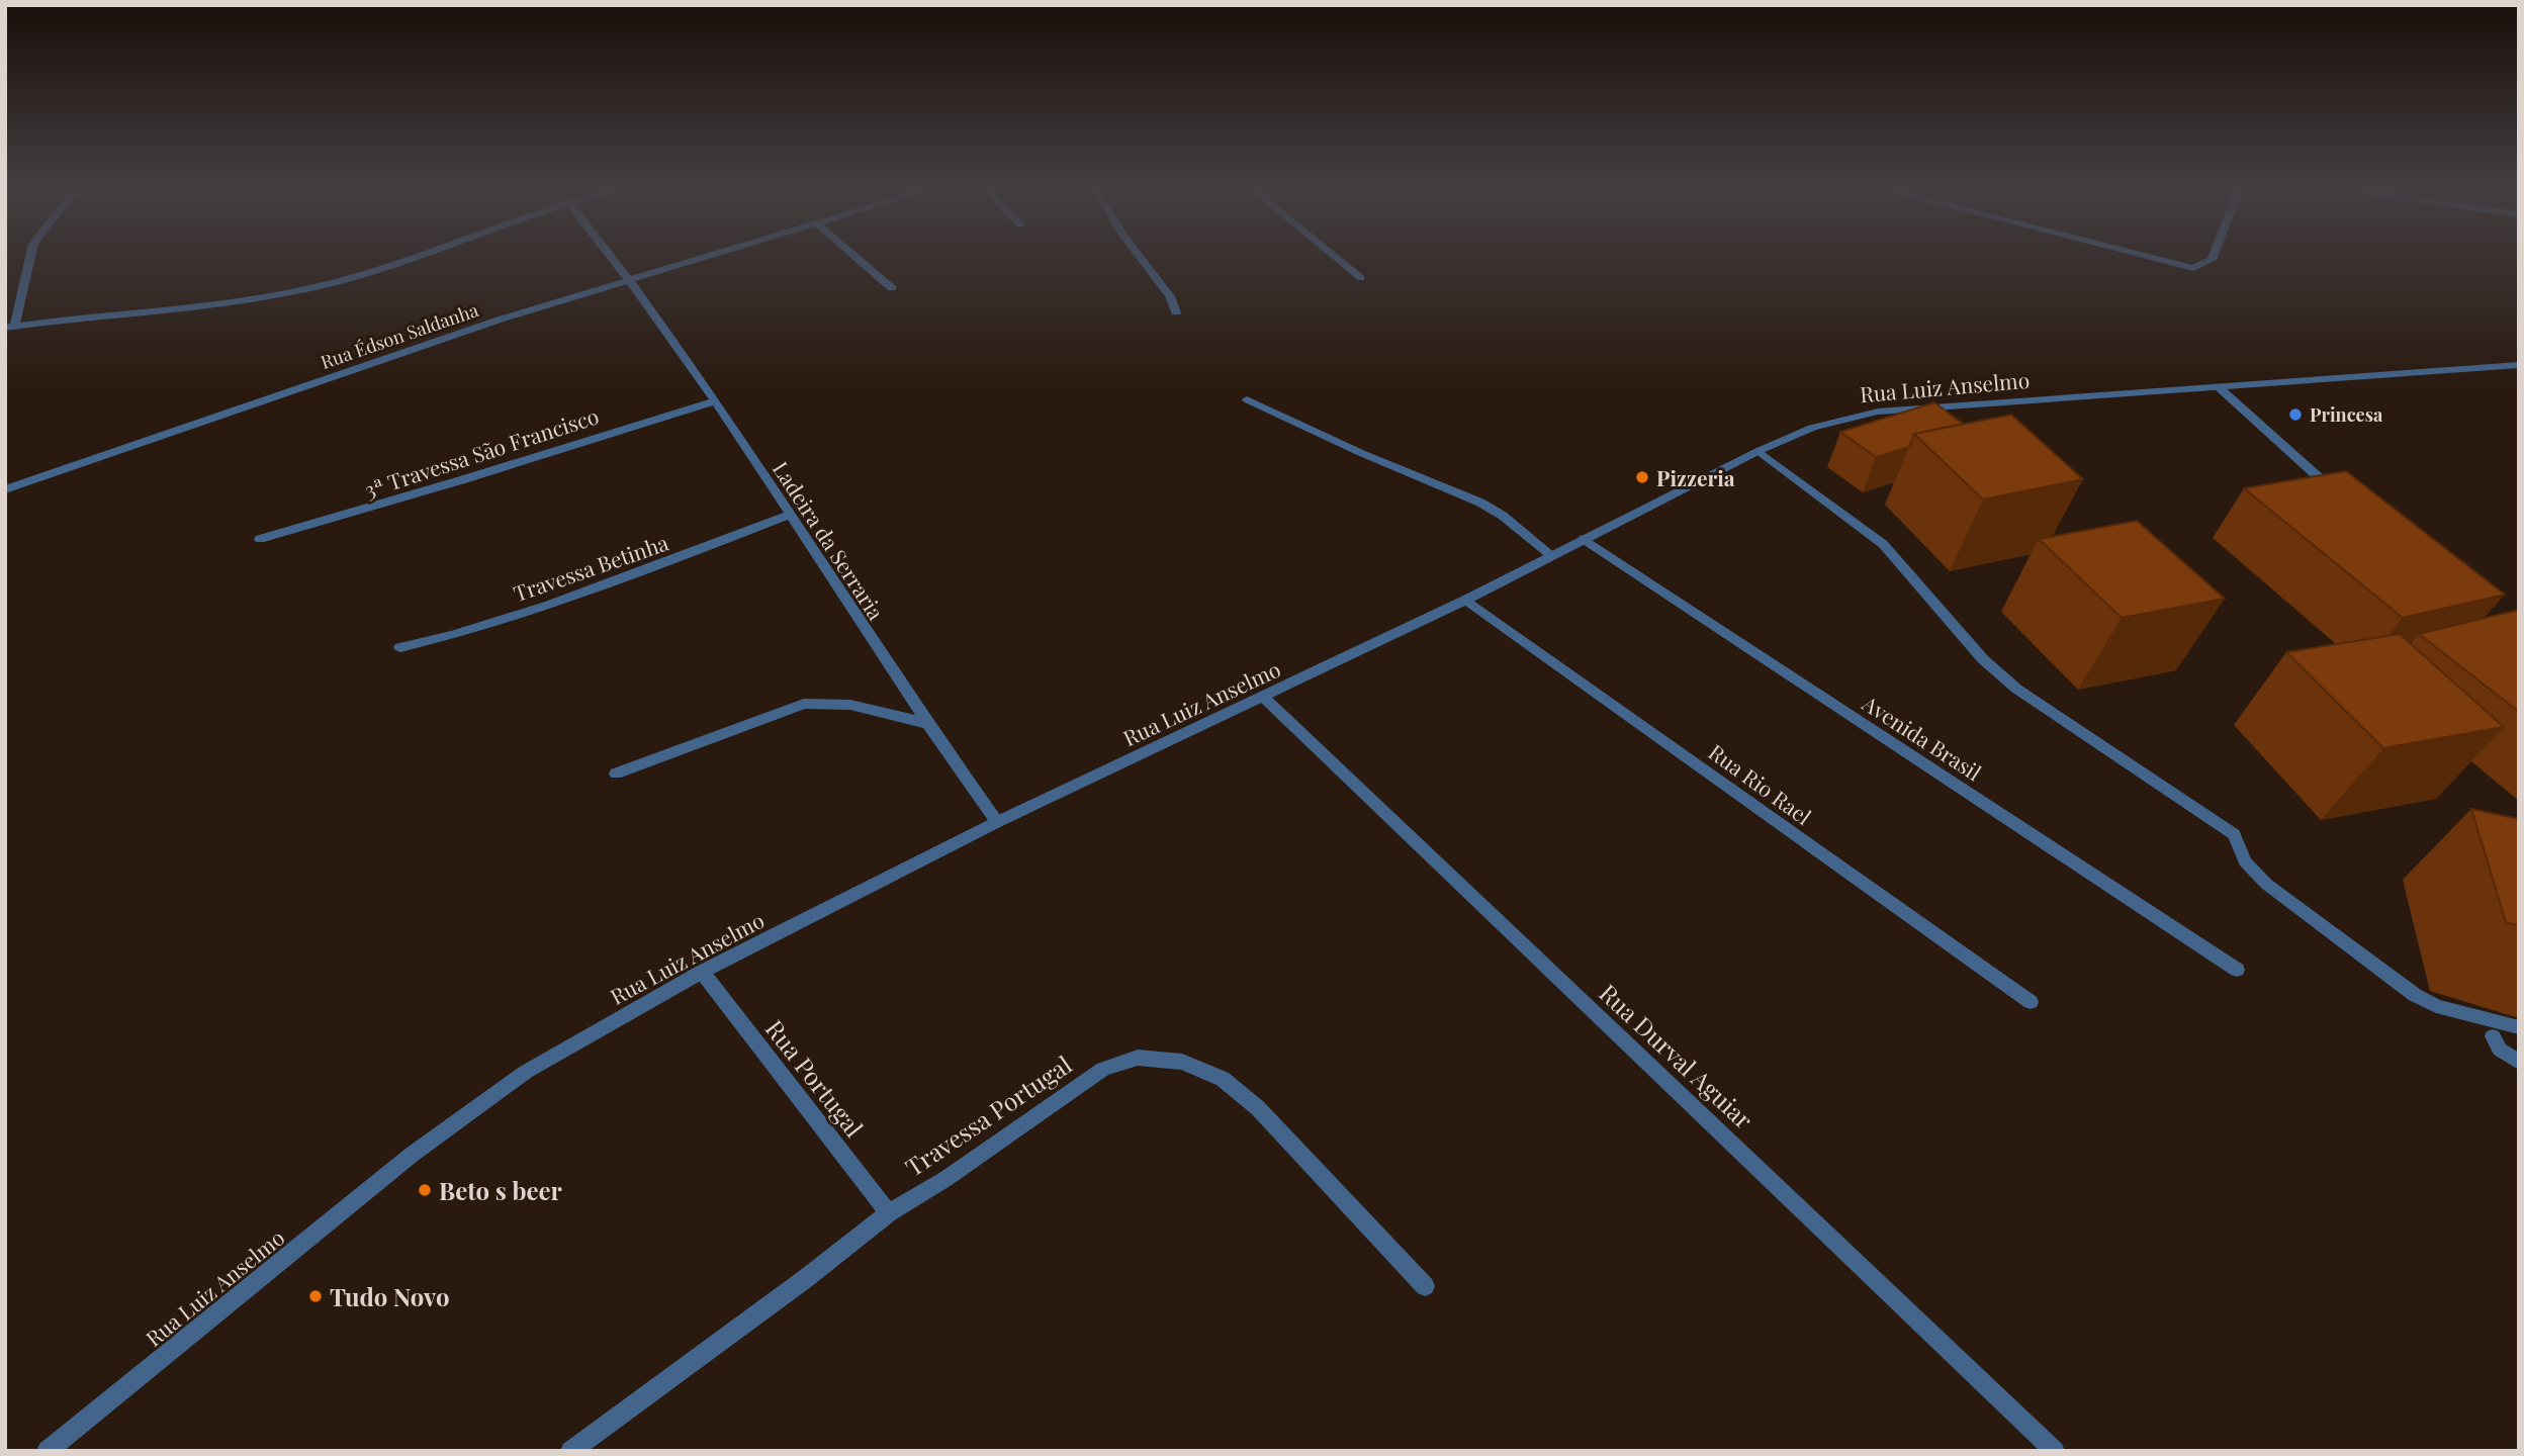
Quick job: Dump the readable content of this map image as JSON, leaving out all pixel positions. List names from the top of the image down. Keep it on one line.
{"streets":{"street":["Rua Édson Saldanha","Rua Luiz Anselmo","3ª Travessa São Francisco","Ladeira da Serraria","Travessa Betinha","Avenida Brasil","Rua Rio Rael","Rua Durval Aguiar","Rua Portugal","Travessa Portugal"]},"crossings":[["Rua Édson Saldanha","Ladeira da Serraria"],["Rua Luiz Anselmo","Ladeira da Serraria"],["Rua Luiz Anselmo","Avenida Brasil"],["Rua Luiz Anselmo","Rua Rio Rael"],["Rua Luiz Anselmo","Rua Durval Aguiar"],["Rua Luiz Anselmo","Rua Portugal"],["3ª Travessa São Francisco","Ladeira da Serraria"],["Ladeira da Serraria","Travessa Betinha"],["Rua Portugal","Travessa Portugal"]],"places":["Princesa","Pizzeria","Beto s beer","Tudo Novo"]}
